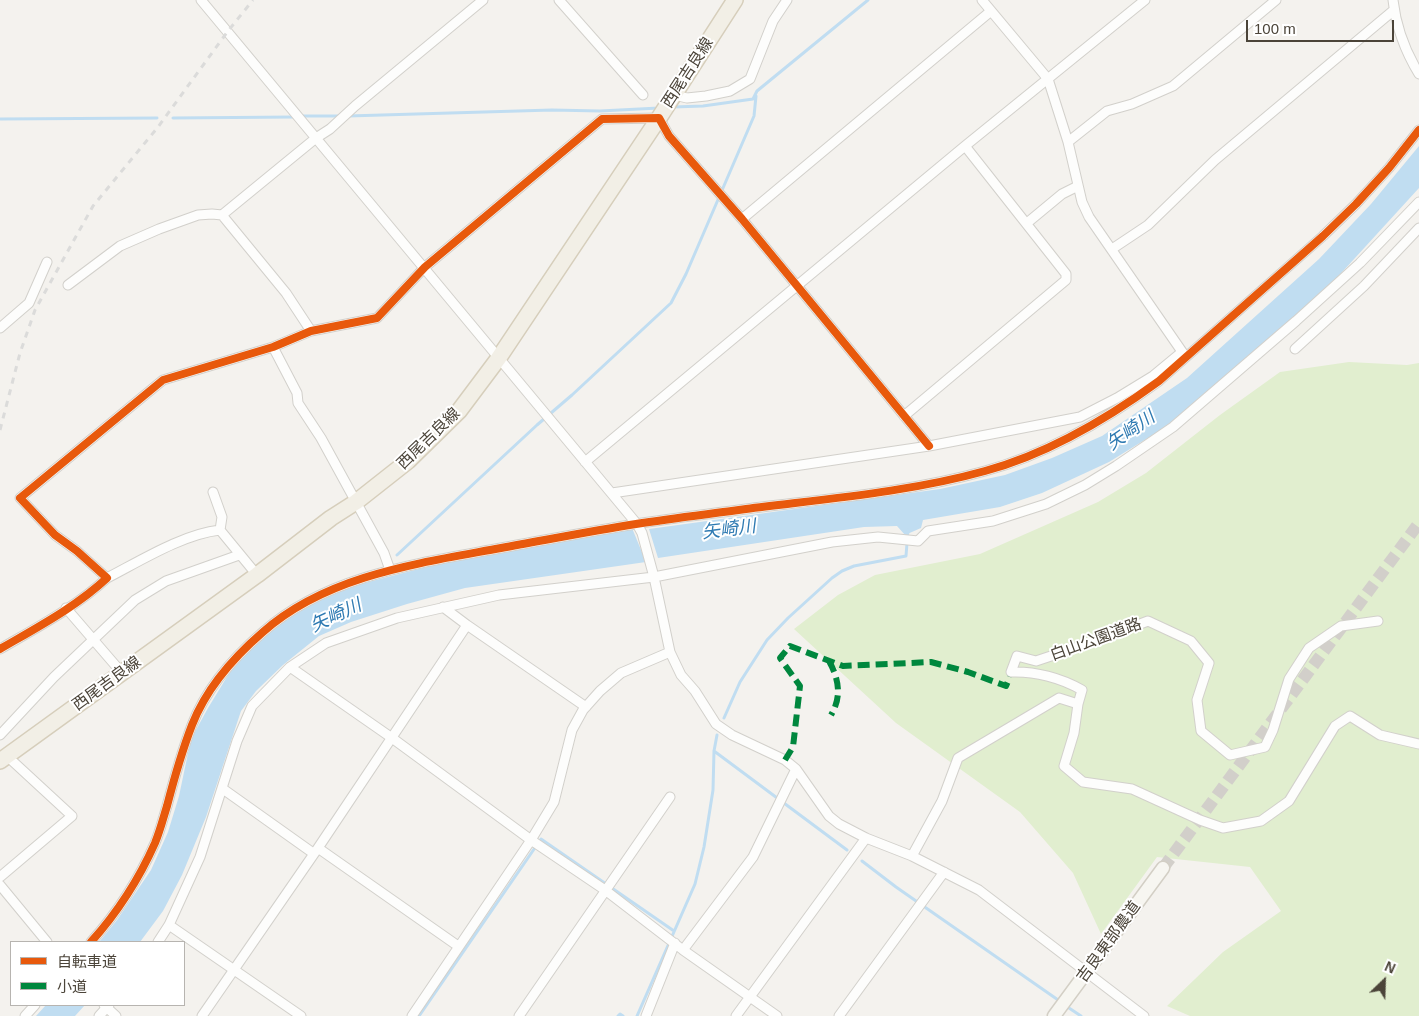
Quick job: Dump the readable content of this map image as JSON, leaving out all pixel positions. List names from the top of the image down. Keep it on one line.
{"streets":{"main road":["西尾吉良線"],"street":["白山公園道路","吉良東部農道"]},"water":["矢崎川"],"legend":["自転車道","小道"],"scale_bar":"100 m","north":"top right"}
